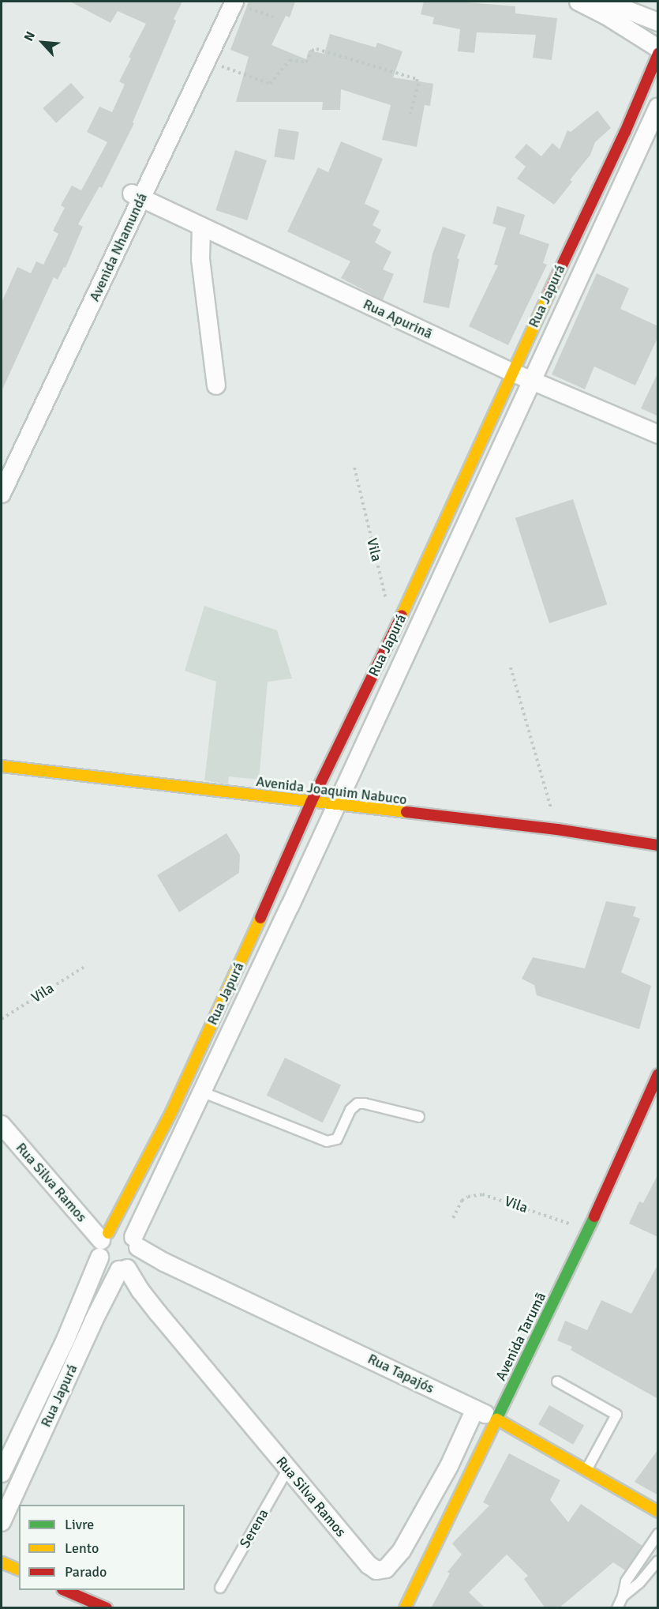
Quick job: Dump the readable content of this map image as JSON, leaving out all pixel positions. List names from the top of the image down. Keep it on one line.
{"streets":{"street":["Avenida Nhamundá","Rua Japurá","Rua Apurinã","Avenida Joaquim Nabuco","Rua Silva Ramos","Avenida Tarumã","Rua Tapajós"],"lane":["Serena"],"path":["Vila"]},"crossings":[["Avenida Nhamundá","Rua Apurinã"],["Rua Japurá","Rua Apurinã"],["Rua Japurá","Avenida Joaquim Nabuco"],["Rua Japurá","Rua Silva Ramos"],["Rua Japurá","Rua Tapajós"],["Vila","Avenida Tarumã"],["Rua Silva Ramos","Rua Tapajós"],["Rua Silva Ramos","Serena"],["Avenida Tarumã","Rua Tapajós"]],"legend":["Livre","Lento","Parado"],"north":"top left"}
